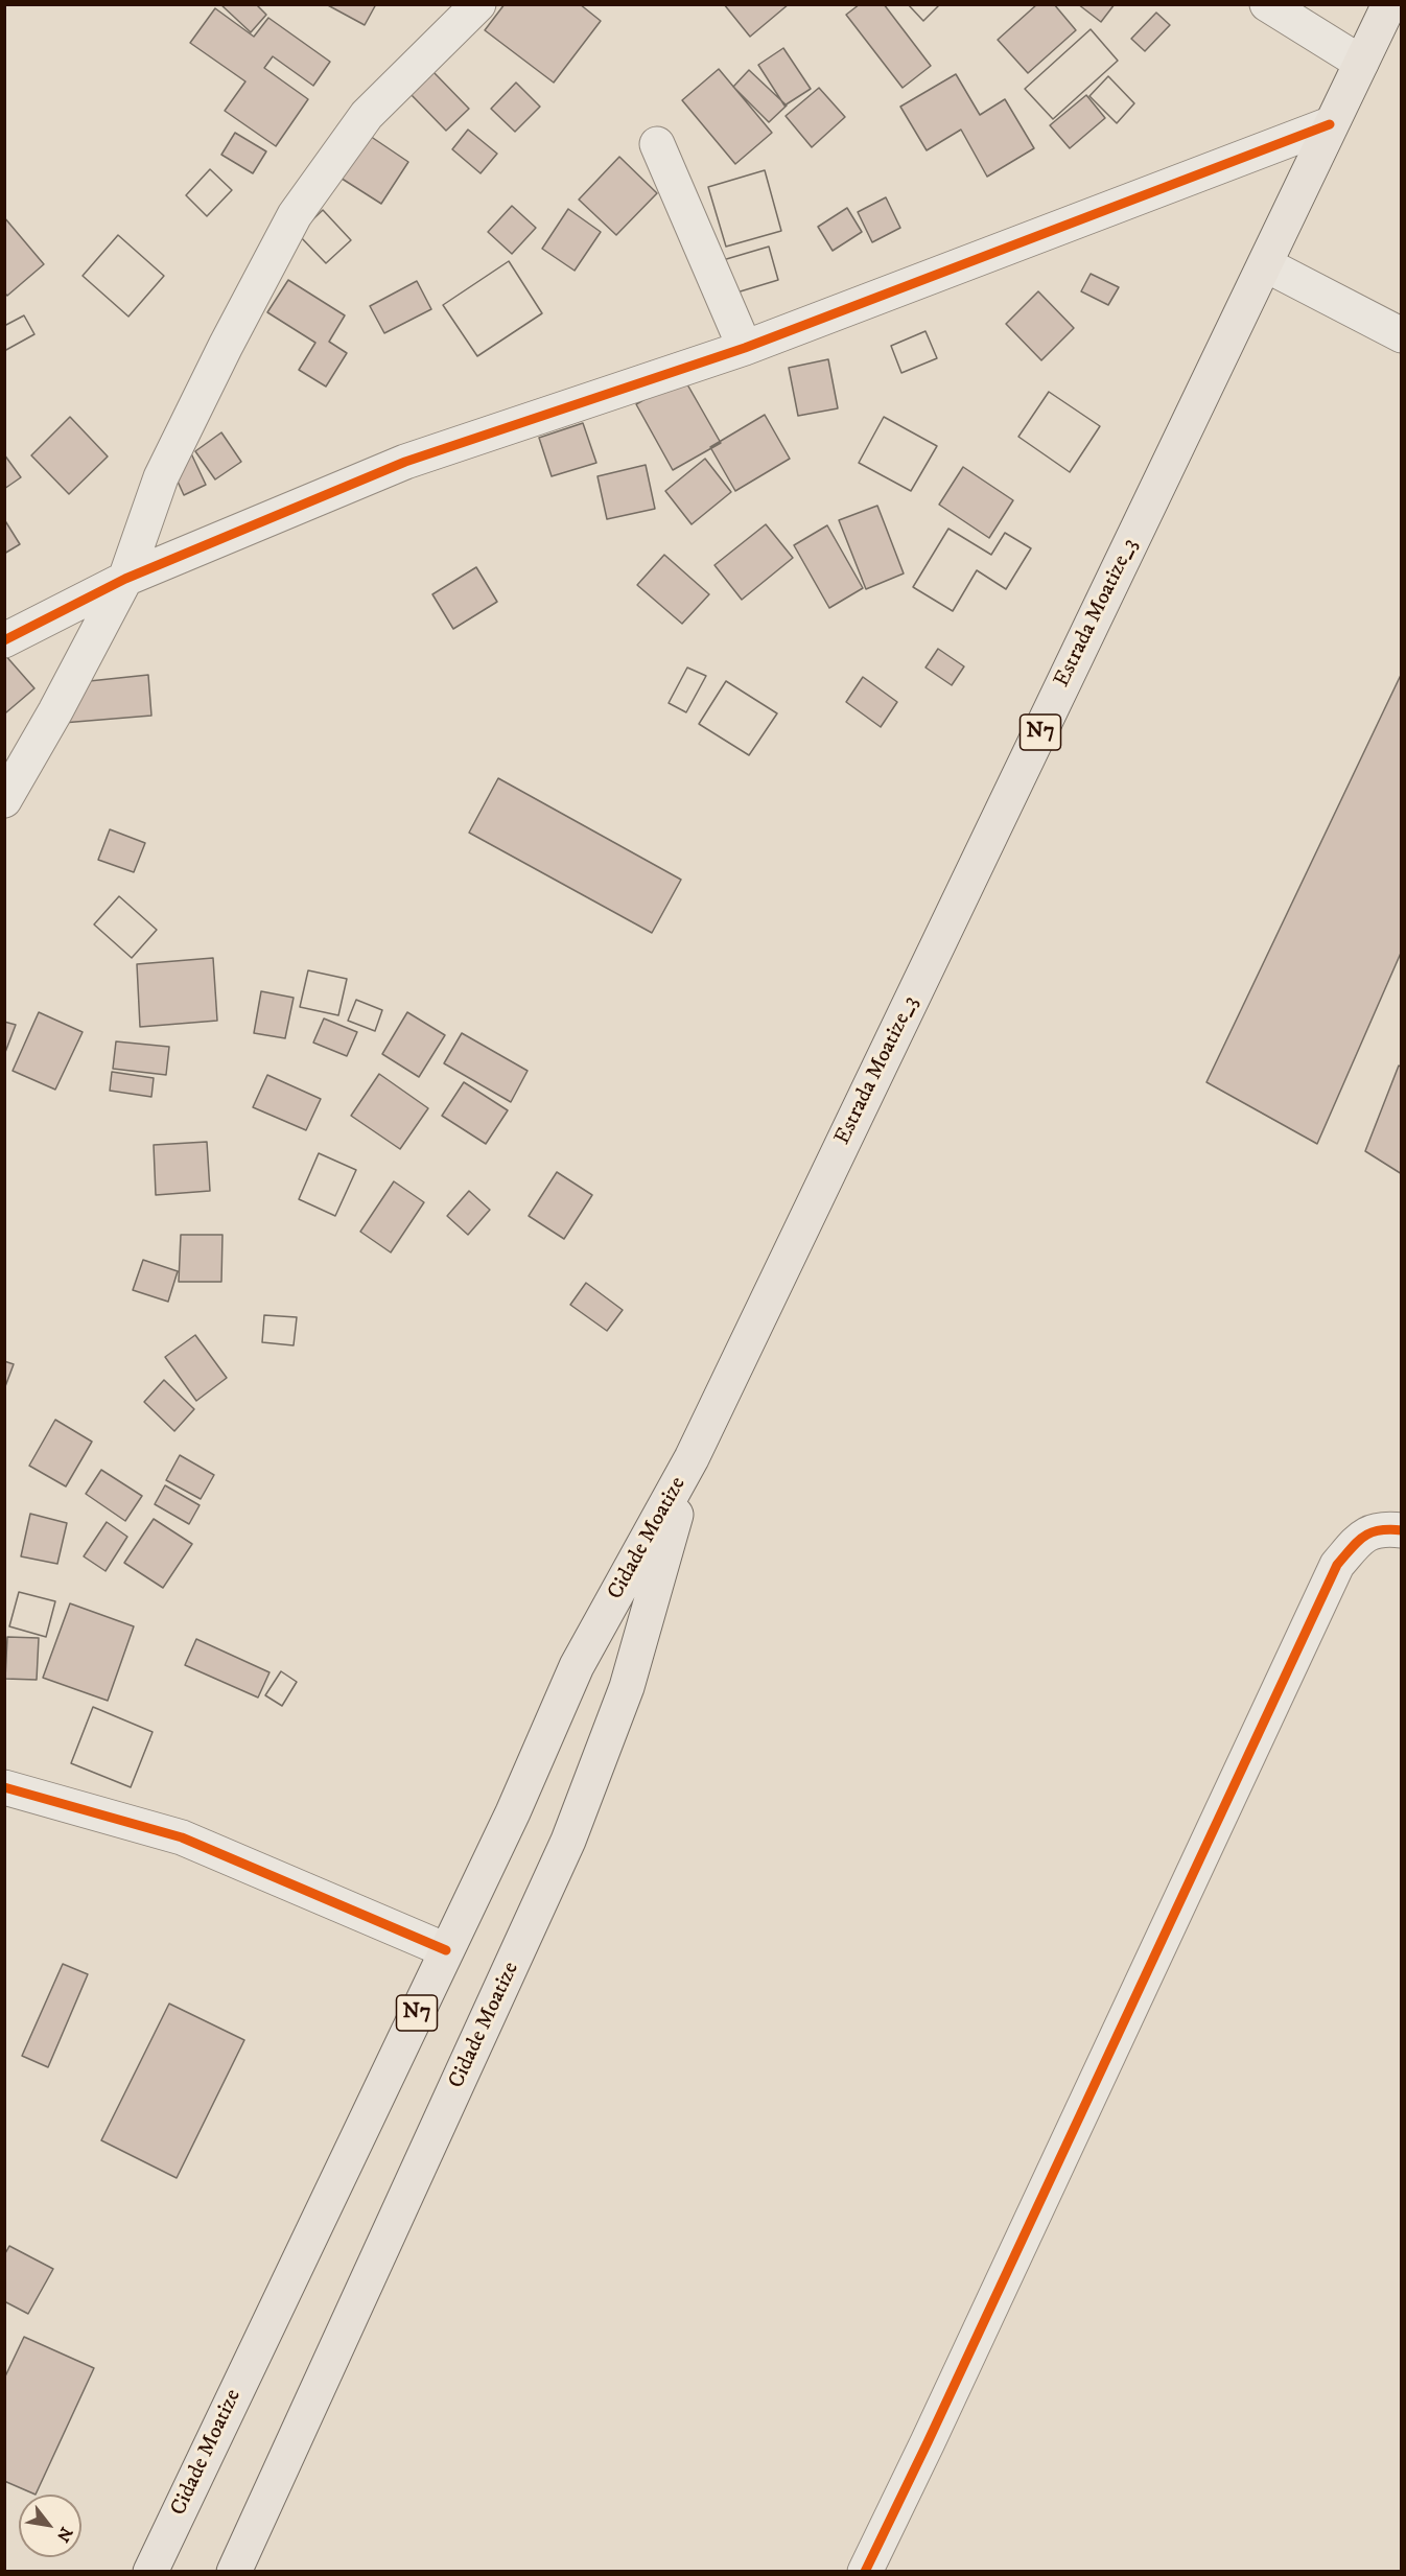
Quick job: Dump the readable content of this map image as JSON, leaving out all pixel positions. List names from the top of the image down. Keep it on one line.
{"streets":{"highway":["Estrada Moatize_3","N7","Cidade Moatize"]},"crossings":[["Estrada Moatize_3","Cidade Moatize"]],"north":"bottom right"}
